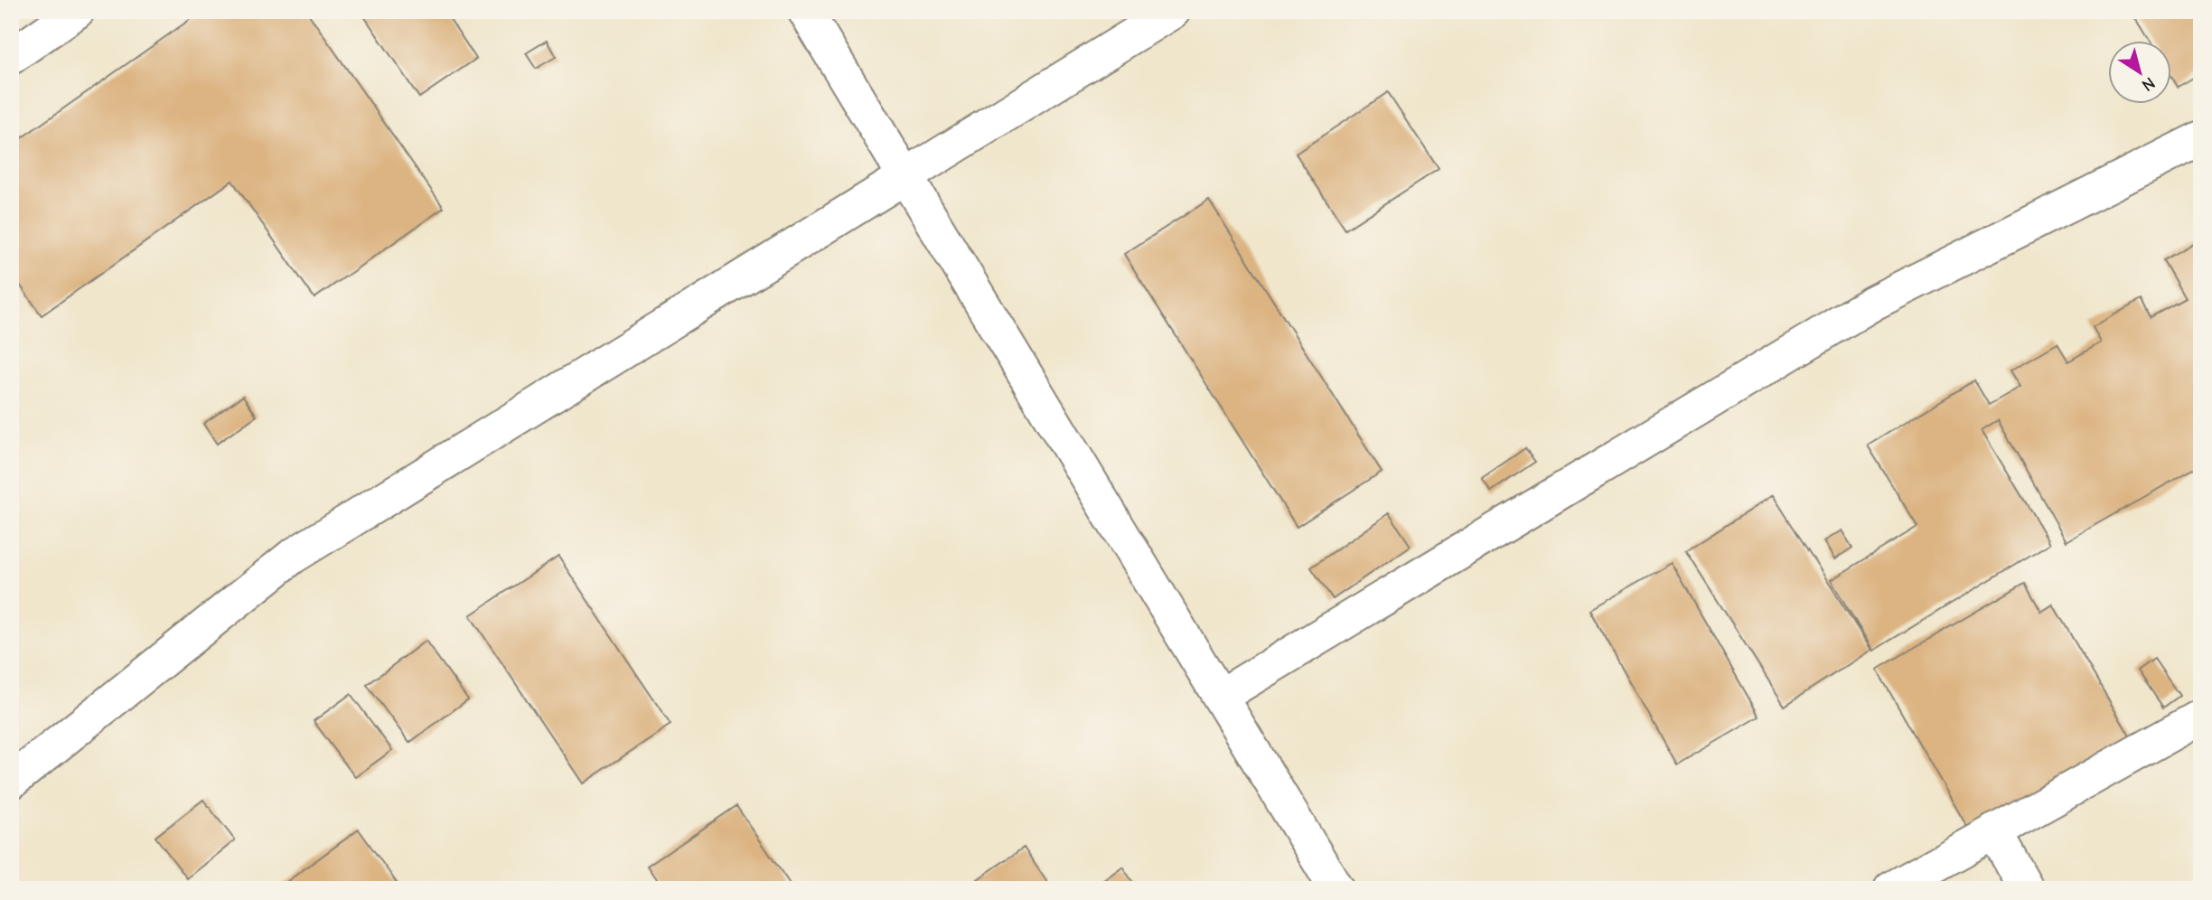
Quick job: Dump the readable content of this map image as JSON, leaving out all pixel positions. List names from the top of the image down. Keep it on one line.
{"north":"bottom right"}
